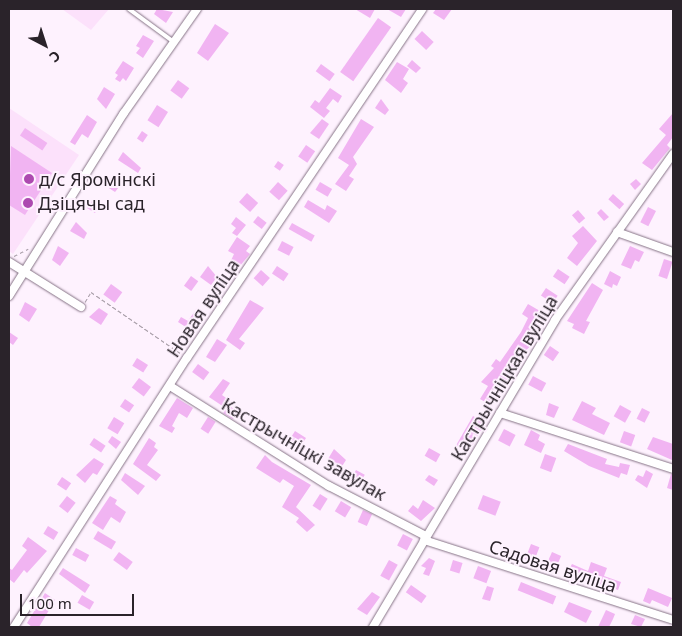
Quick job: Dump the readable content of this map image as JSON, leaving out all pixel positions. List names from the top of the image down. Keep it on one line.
{"streets":{"street":["Новая вуліца","Кастрычніцкая вуліца","Кастрычніцкі завулак","Садовая вуліца"]},"crossings":[["Новая вуліца","Кастрычніцкі завулак"],["Кастрычніцкая вуліца","Кастрычніцкі завулак"],["Кастрычніцкая вуліца","Садовая вуліца"],["Кастрычніцкі завулак","Садовая вуліца"]],"places":["д/с Яромінскі","Дзіцячы сад"],"scale_bar":"100 m","north":"bottom right"}
